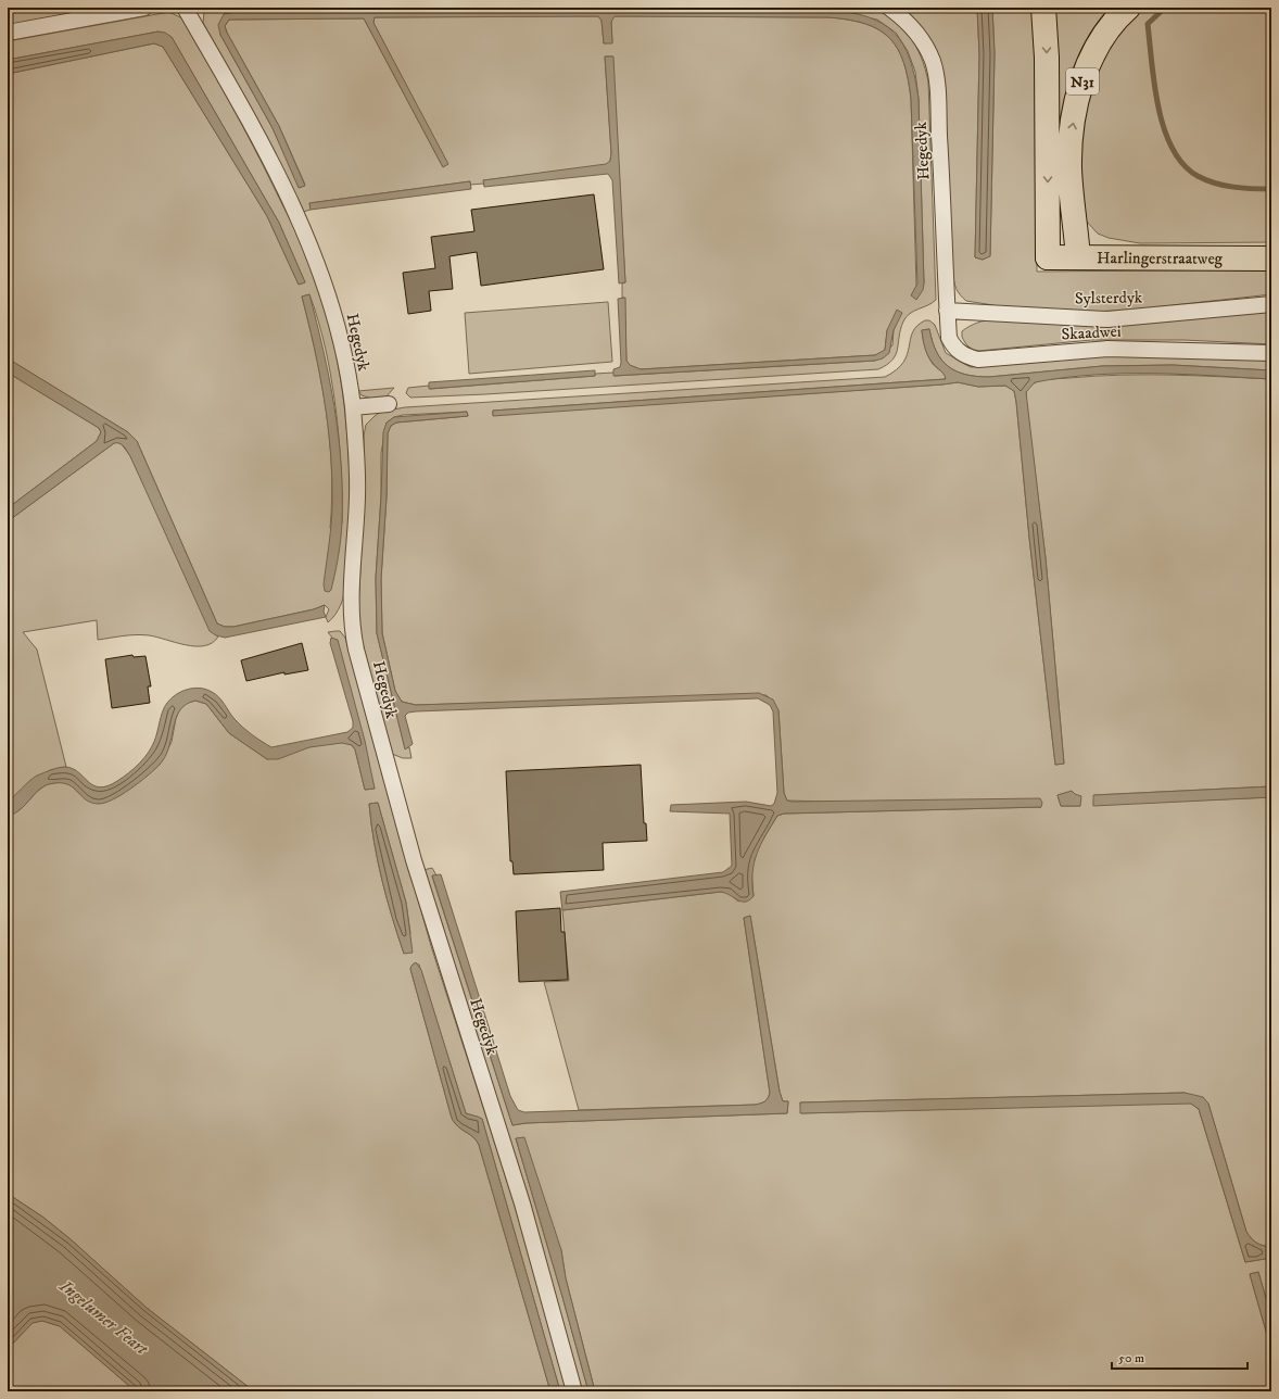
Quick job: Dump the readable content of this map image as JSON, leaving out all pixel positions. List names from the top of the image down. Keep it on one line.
{"streets":{"main road":["N31","Harlingerstraatweg"],"street":["Hegedyk","Sylsterdyk","Skaadwei"]},"crossings":[["N31","Harlingerstraatweg"],["Hegedyk","Sylsterdyk"],["Hegedyk","Skaadwei"],["Sylsterdyk","Skaadwei"]],"water":["Ingelumer Feart"],"scale_bar":"50 m"}
